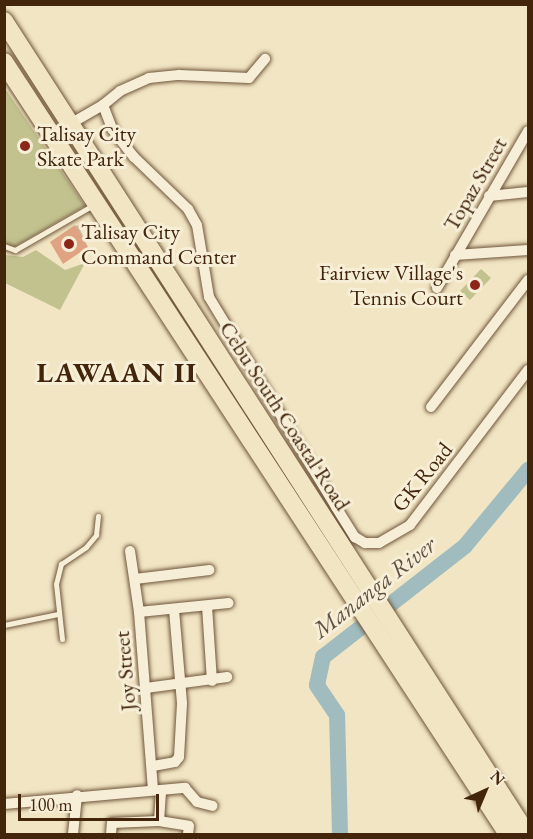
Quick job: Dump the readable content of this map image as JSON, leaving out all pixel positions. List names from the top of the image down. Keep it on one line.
{"streets":{"highway":["Cebu South Coastal Road"],"street":["Topaz Street","GK Road","Joy Street"]},"districts":["LAWAAN II"],"water":["Mananga River"],"places":["Talisay City Skate Park","Talisay City Command Center","Fairview Village's Tennis Court"],"scale_bar":"100 m","north":"top right"}
